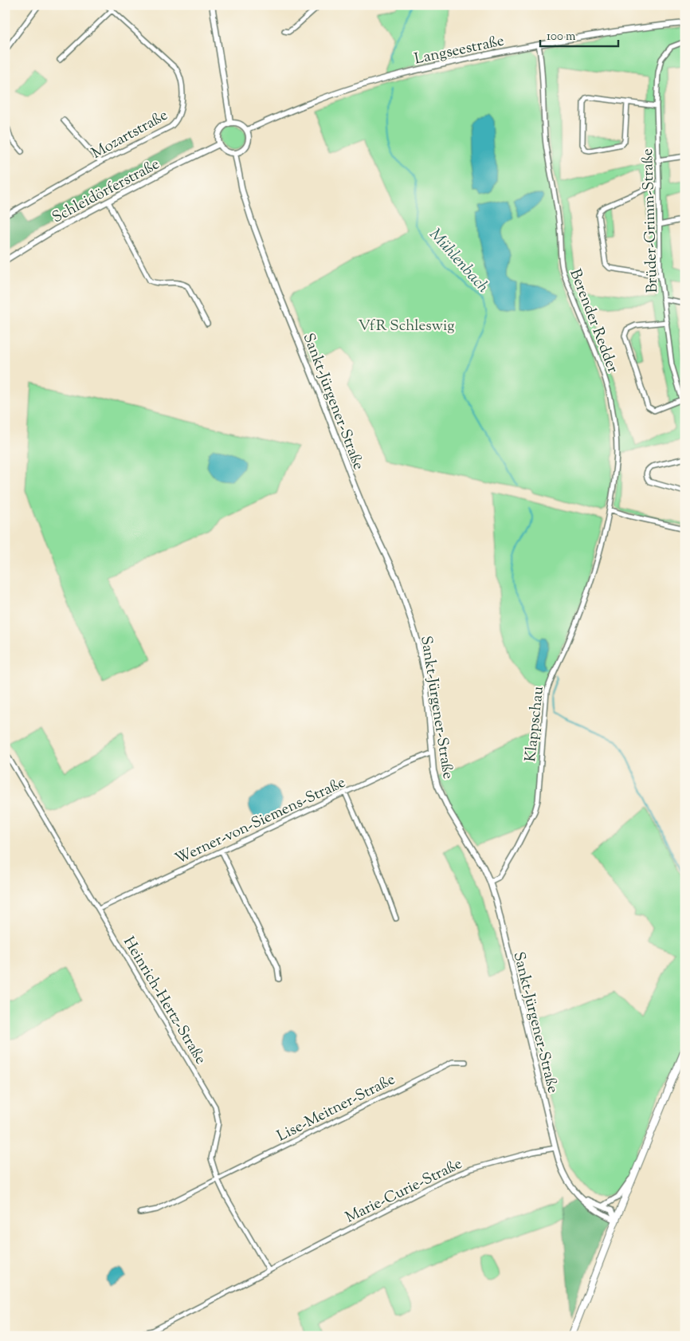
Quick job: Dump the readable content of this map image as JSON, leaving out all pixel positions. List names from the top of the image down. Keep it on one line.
{"streets":{"street":["Langseestraße","Mozartstraße","Schleidörferstraße","Brüder-Grimm-Straße","Berender Redder","Sankt-Jürgener-Straße","Klappschau","Werner-von-Siemens-Straße","Heinrich-Hertz-Straße","Lise-Meitner-Straße","Marie-Curie-Straße"]},"crossings":[["Langseestraße","Schleidörferstraße"],["Langseestraße","Berender Redder"],["Langseestraße","Sankt-Jürgener-Straße"],["Schleidörferstraße","Sankt-Jürgener-Straße"],["Berender Redder","Klappschau"],["Sankt-Jürgener-Straße","Klappschau"],["Sankt-Jürgener-Straße","Werner-von-Siemens-Straße"],["Sankt-Jürgener-Straße","Marie-Curie-Straße"],["Werner-von-Siemens-Straße","Heinrich-Hertz-Straße"],["Heinrich-Hertz-Straße","Lise-Meitner-Straße"],["Heinrich-Hertz-Straße","Marie-Curie-Straße"]],"water":["Mühlenbach"],"parks":["VfR Schleswig"],"scale_bar":"100 m"}
